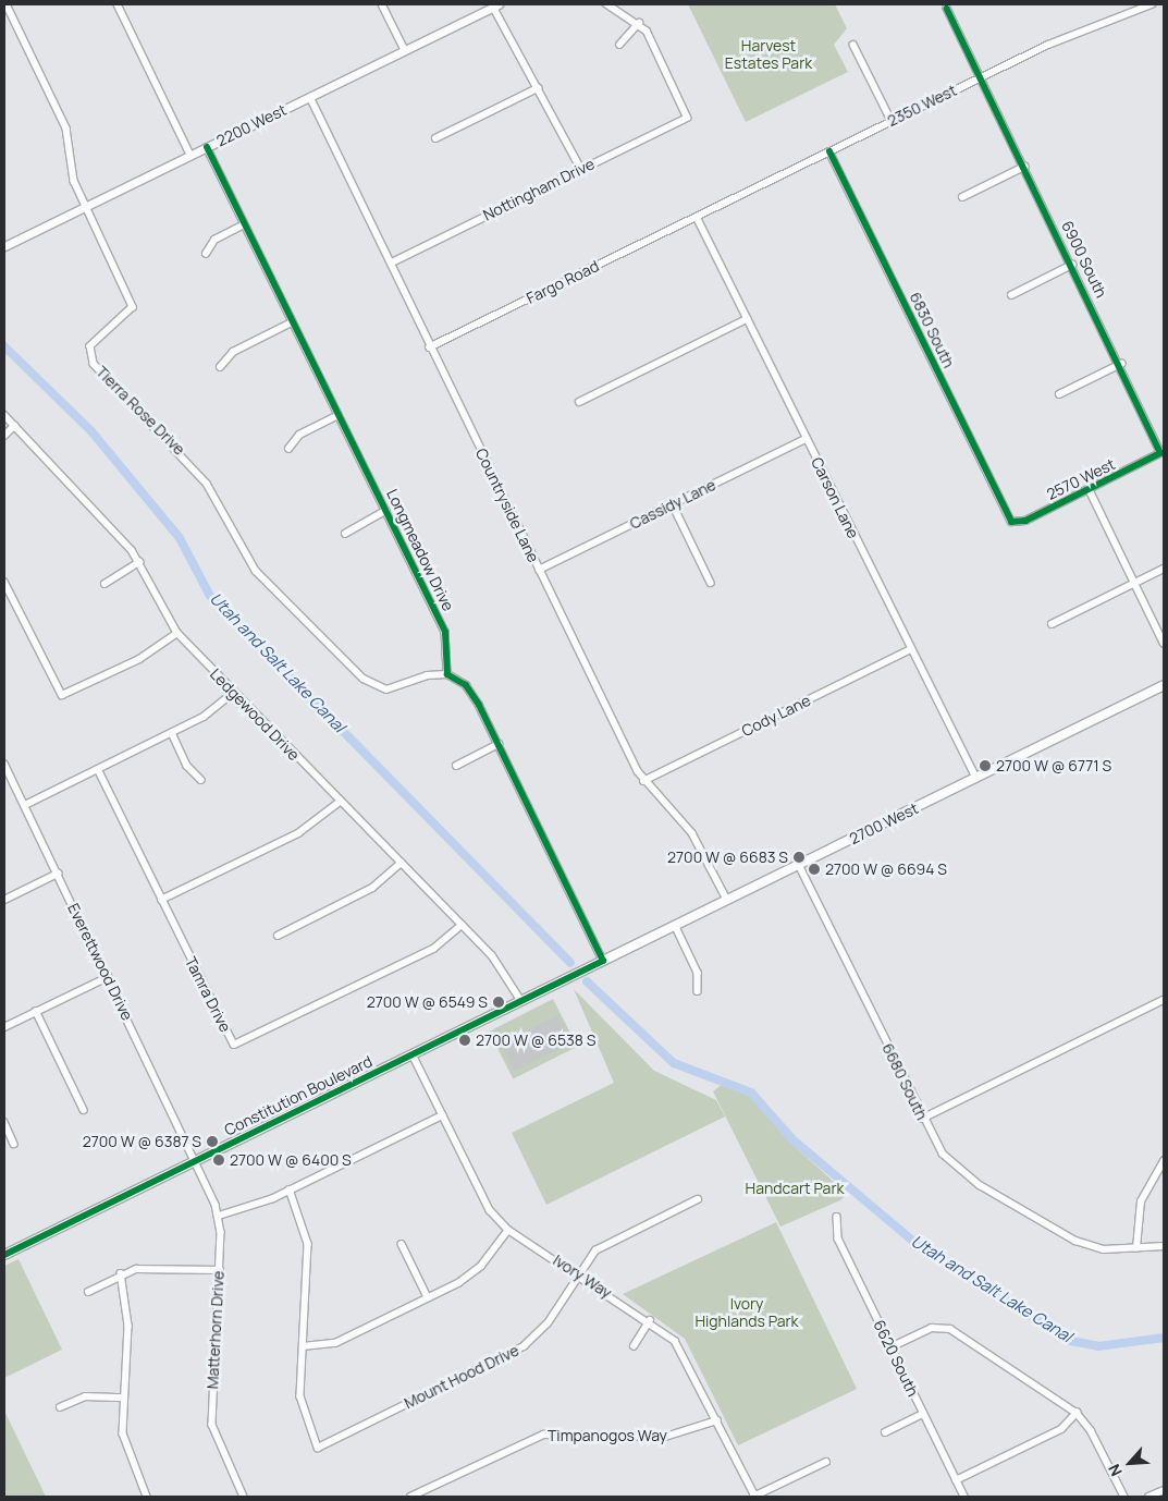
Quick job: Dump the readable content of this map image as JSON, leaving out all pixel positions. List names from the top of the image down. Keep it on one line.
{"streets":{"main road":["2700 West","Constitution Boulevard"],"street":["2350 West","2200 West","Nottingham Drive","6900 South","Fargo Road","6830 South","Tierra Rose Drive","2570 West","Carson Lane","Cassidy Lane","Countryside Lane","Longmeadow Drive","Ledgewood Drive","Cody Lane","Everettwood Drive","Tamra Drive","6680 South","Ivory Way","Matterhorn Drive","6620 South","Mount Hood Drive","Timpanogos Way"]},"crossings":[["2350 West","6900 South"],["2350 West","Fargo Road"],["2350 West","6830 South"],["2350 West","Carson Lane"],["2200 West","Tierra Rose Drive"],["2200 West","Countryside Lane"],["2200 West","Longmeadow Drive"],["Nottingham Drive","Countryside Lane"],["6900 South","2570 West"],["Fargo Road","Carson Lane"],["Fargo Road","Countryside Lane"],["6830 South","2570 West"],["Tierra Rose Drive","Longmeadow Drive"],["Carson Lane","Cassidy Lane"],["Carson Lane","Cody Lane"],["Carson Lane","2700 West"],["Cassidy Lane","Countryside Lane"],["Countryside Lane","Cody Lane"],["Countryside Lane","2700 West"],["Ledgewood Drive","Tamra Drive"],["Ledgewood Drive","Constitution Boulevard"],["2700 West","6680 South"],["2700 West","Constitution Boulevard"],["Everettwood Drive","Constitution Boulevard"],["Everettwood Drive","Matterhorn Drive"],["Constitution Boulevard","Ivory Way"],["Constitution Boulevard","Matterhorn Drive"],["Ivory Way","Mount Hood Drive"],["Ivory Way","Timpanogos Way"]],"water":["Utah and Salt Lake Canal"],"parks":["Harvest Estates Park","Handcart Park","Ivory Highlands Park"],"places":["2700 W @ 6771 S","2700 W @ 6683 S","2700 W @ 6694 S","2700 W @ 6549 S","2700 W @ 6538 S","2700 W @ 6387 S","2700 W @ 6400 S"],"north":"bottom left"}
